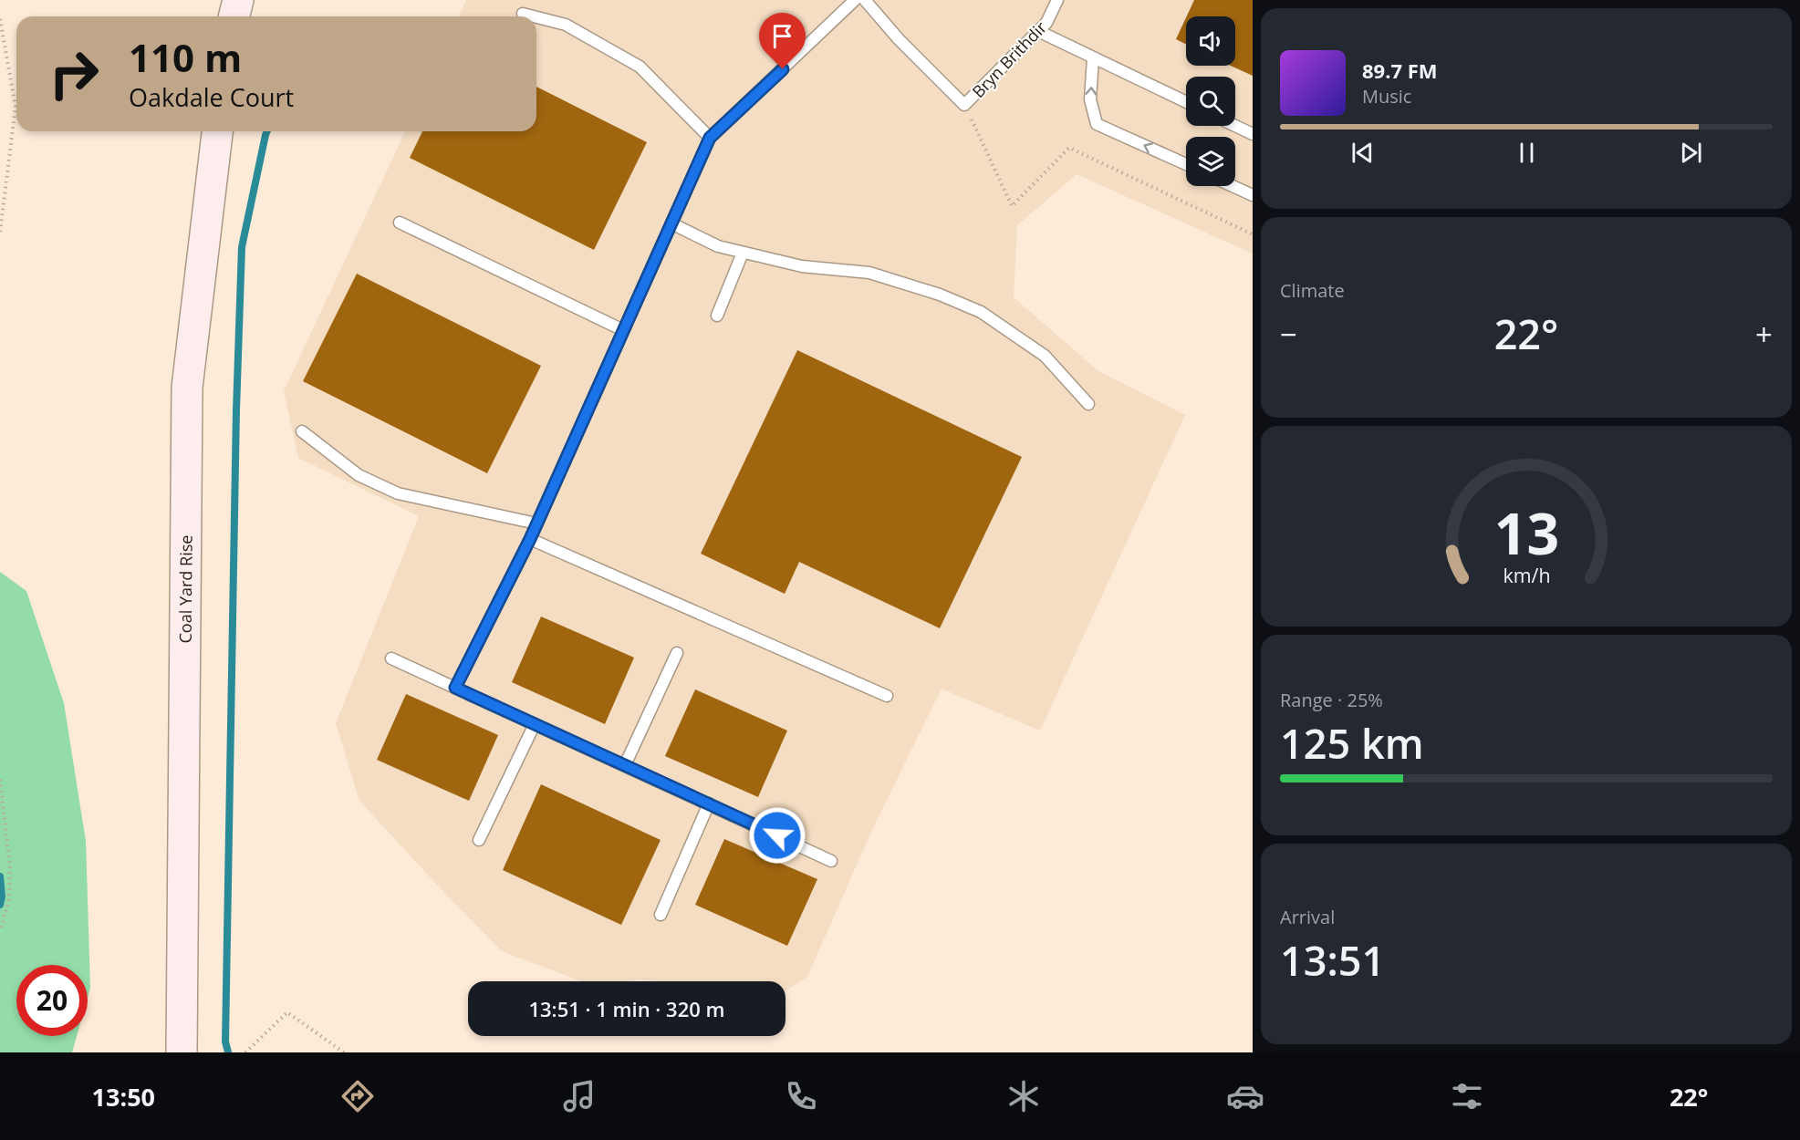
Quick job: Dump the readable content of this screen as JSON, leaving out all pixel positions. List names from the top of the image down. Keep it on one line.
{"streets":{"main road":["Coal Yard Rise"],"lane":["Bryn Brithdir"]},"page":{"turn":["110 m","Oakdale Court"],"song":["89.7 FM","Music"],"tile":["Climate",["Range · 25%","125 km"],["Arrival","13:51"]],"heat":["−","22°","+"],"limit":"20","trip":"13:51 · 1 min · 320 m","tabs":["13:50","22°"],"gauge":["13","km/h"]}}
